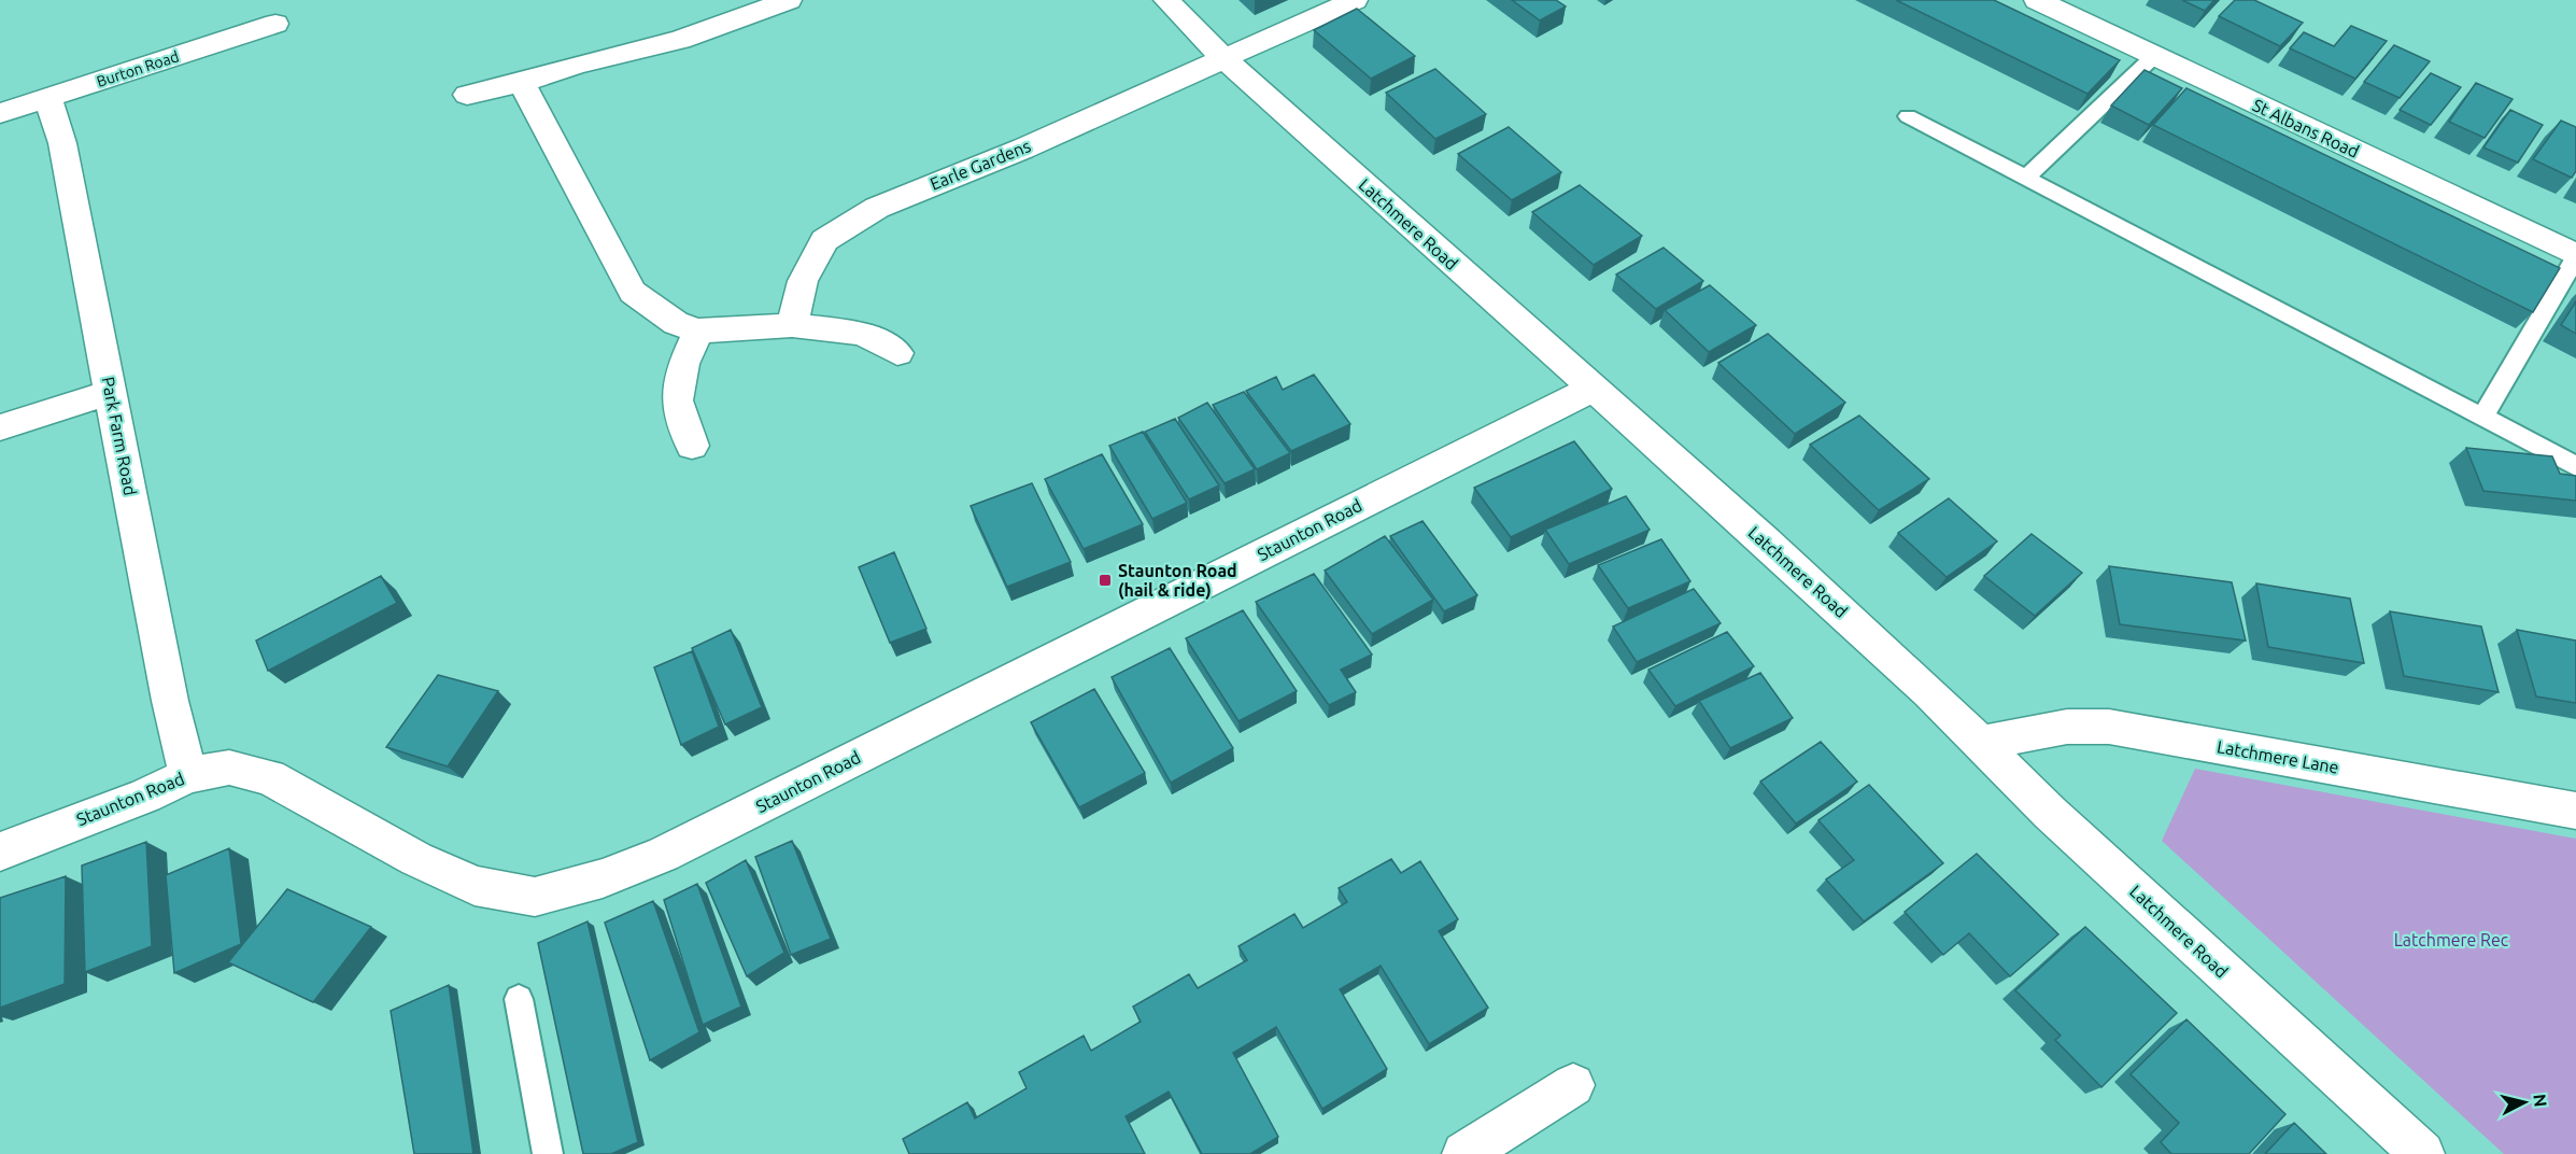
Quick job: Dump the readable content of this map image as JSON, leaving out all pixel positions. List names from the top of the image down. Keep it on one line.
{"streets":{"street":["Burton Road","St Albans Road","Earle Gardens","Latchmere Road","Park Farm Road","Staunton Road","Latchmere Lane"]},"crossings":[["Burton Road","Park Farm Road"],["Earle Gardens","Latchmere Road"],["Latchmere Road","Staunton Road"],["Latchmere Road","Latchmere Lane"],["Park Farm Road","Staunton Road"]],"parks":["Latchmere Rec"],"places":{"transit":["Staunton Road (hail & ride)"]},"north":"right"}
